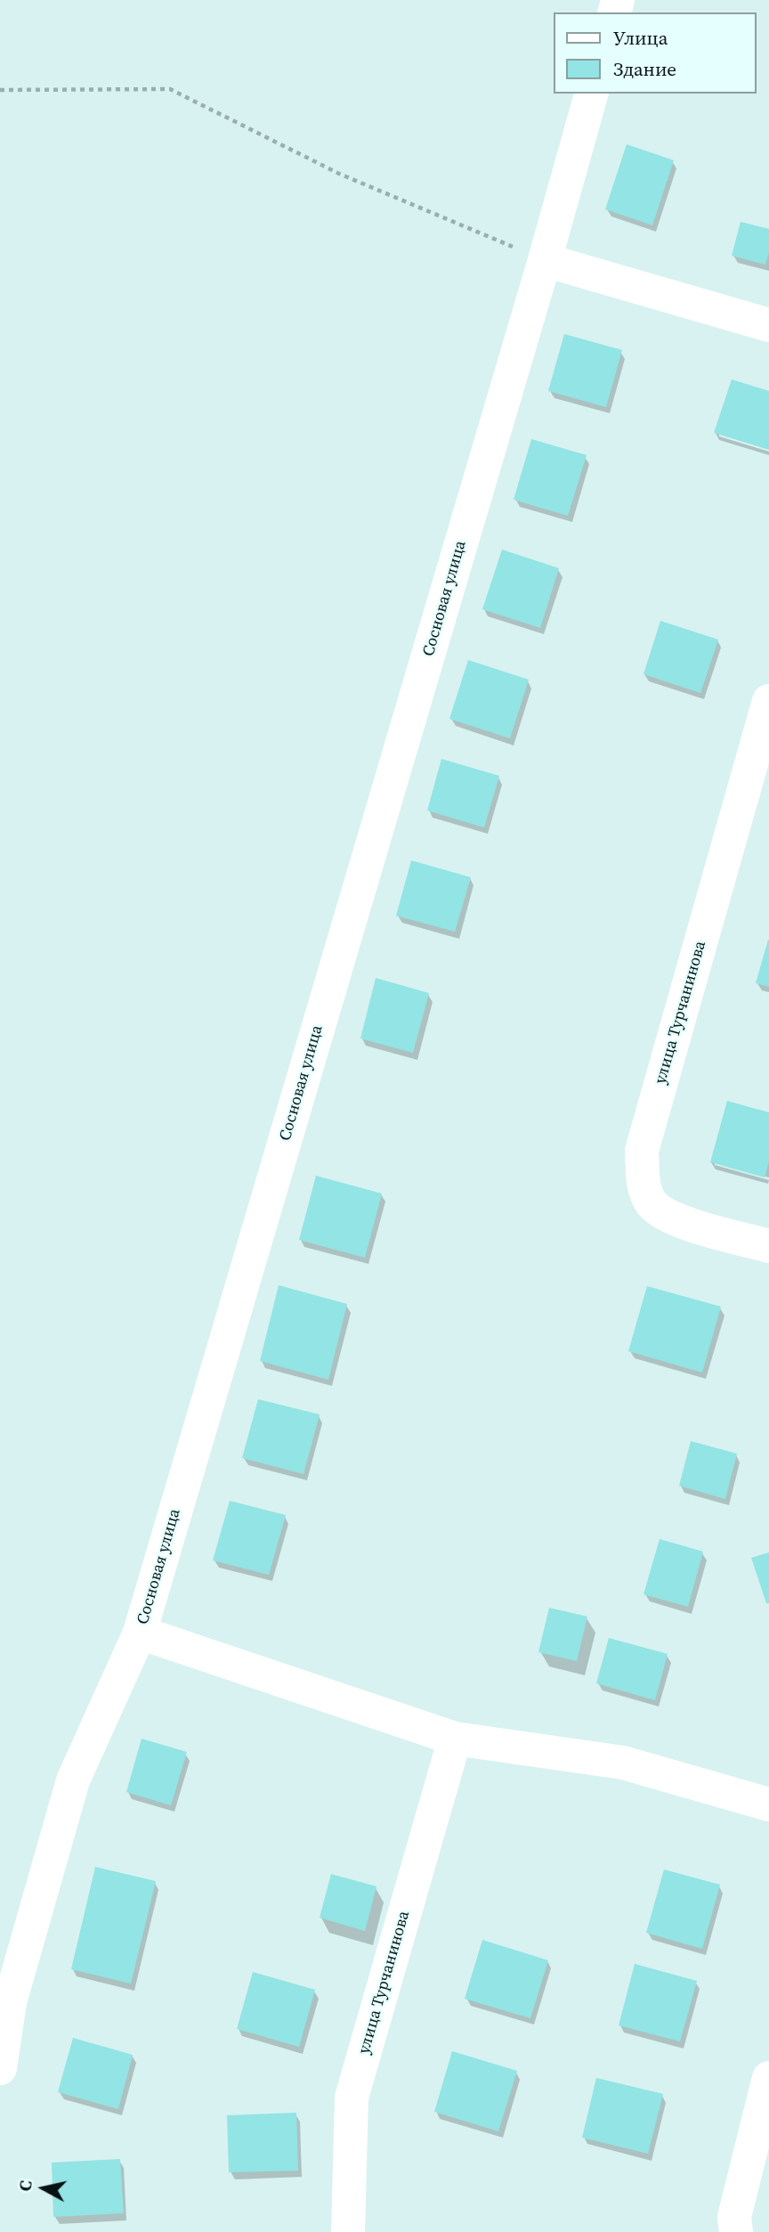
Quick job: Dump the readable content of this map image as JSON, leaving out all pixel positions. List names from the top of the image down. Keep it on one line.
{"streets":{"street":["Сосновая улица","улица Турчанинова"]},"legend":["Улица","Здание"],"north":"left"}
